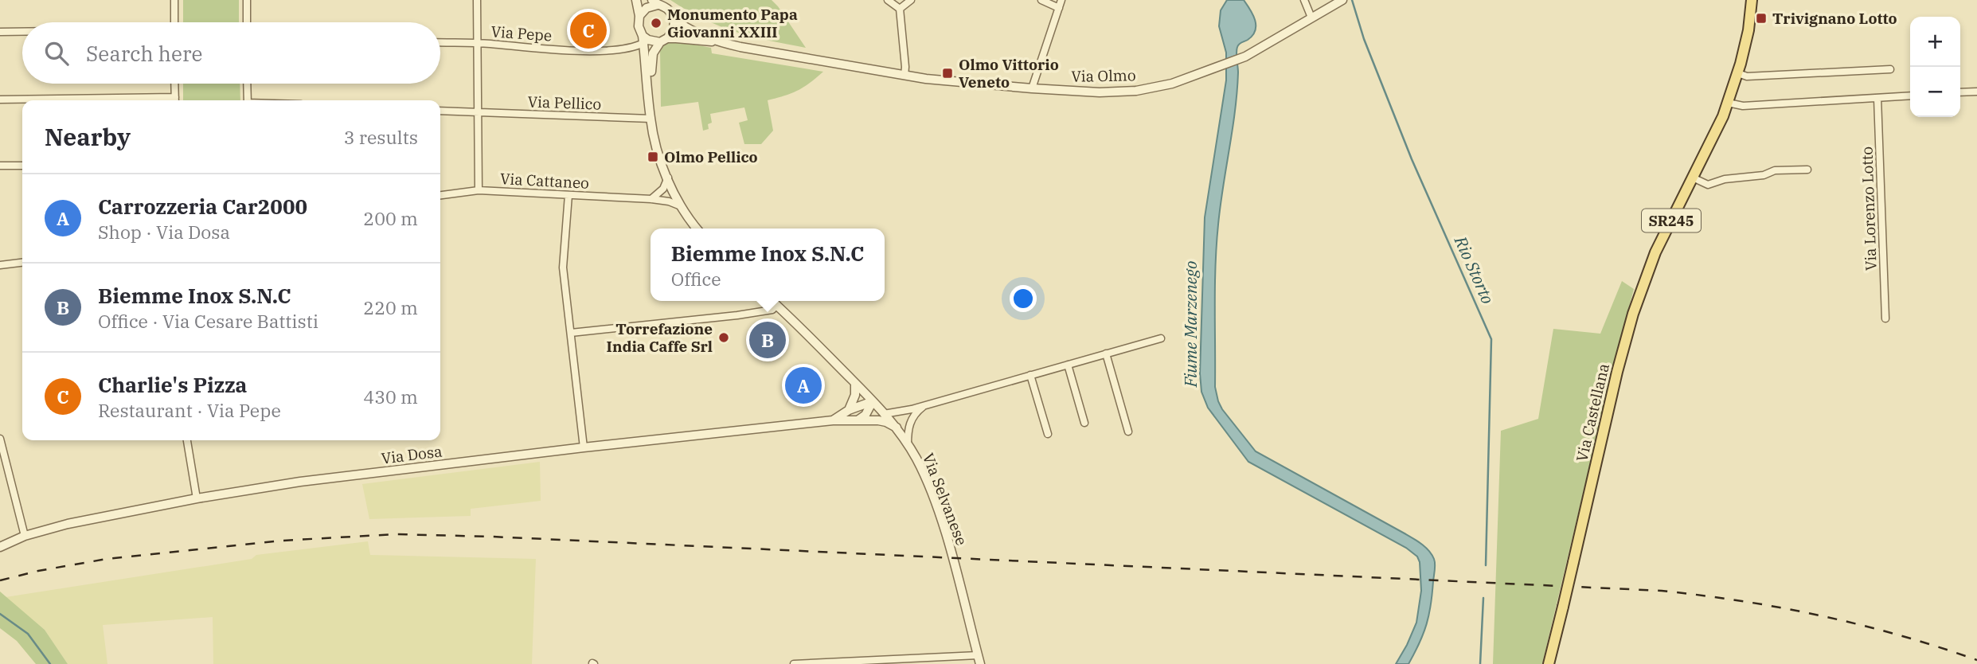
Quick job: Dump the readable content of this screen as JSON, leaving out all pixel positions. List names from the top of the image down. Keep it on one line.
{"streets":{"main road":["SR245","Via Castellana"],"street":["Via Pepe","Via Olmo","Via Pellico","Via Cattaneo","Via Lorenzo Lotto","Via Dosa","Via Selvanese"]},"crossings":[["Via Pepe","Via Olmo"],["Via Dosa","Via Selvanese"]],"water":["Rio Storto","Fiume Marzenego"],"places":{"transit":["Trivignano Lotto","Olmo Vittorio Veneto","Olmo Pellico"],"other":["Monumento Papa Giovanni XXIII","Torrefazione India Caffe Srl"]},"page":{"pins":["C","B","A"],"map_buttons":["+","−"],"search":"Search here","heading":["Nearby","3 results"],"list":[{"mark":"A","name":"Carrozzeria Car2000","note":"Shop · Via Dosa","value":"200 m"},{"mark":"B","name":"Biemme Inox S.N.C","note":"Office · Via Cesare Battisti","value":"220 m"},{"mark":"C","name":"Charlie's Pizza","note":"Restaurant · Via Pepe","value":"430 m"}],"popup":["Biemme Inox S.N.C","Office"]}}
